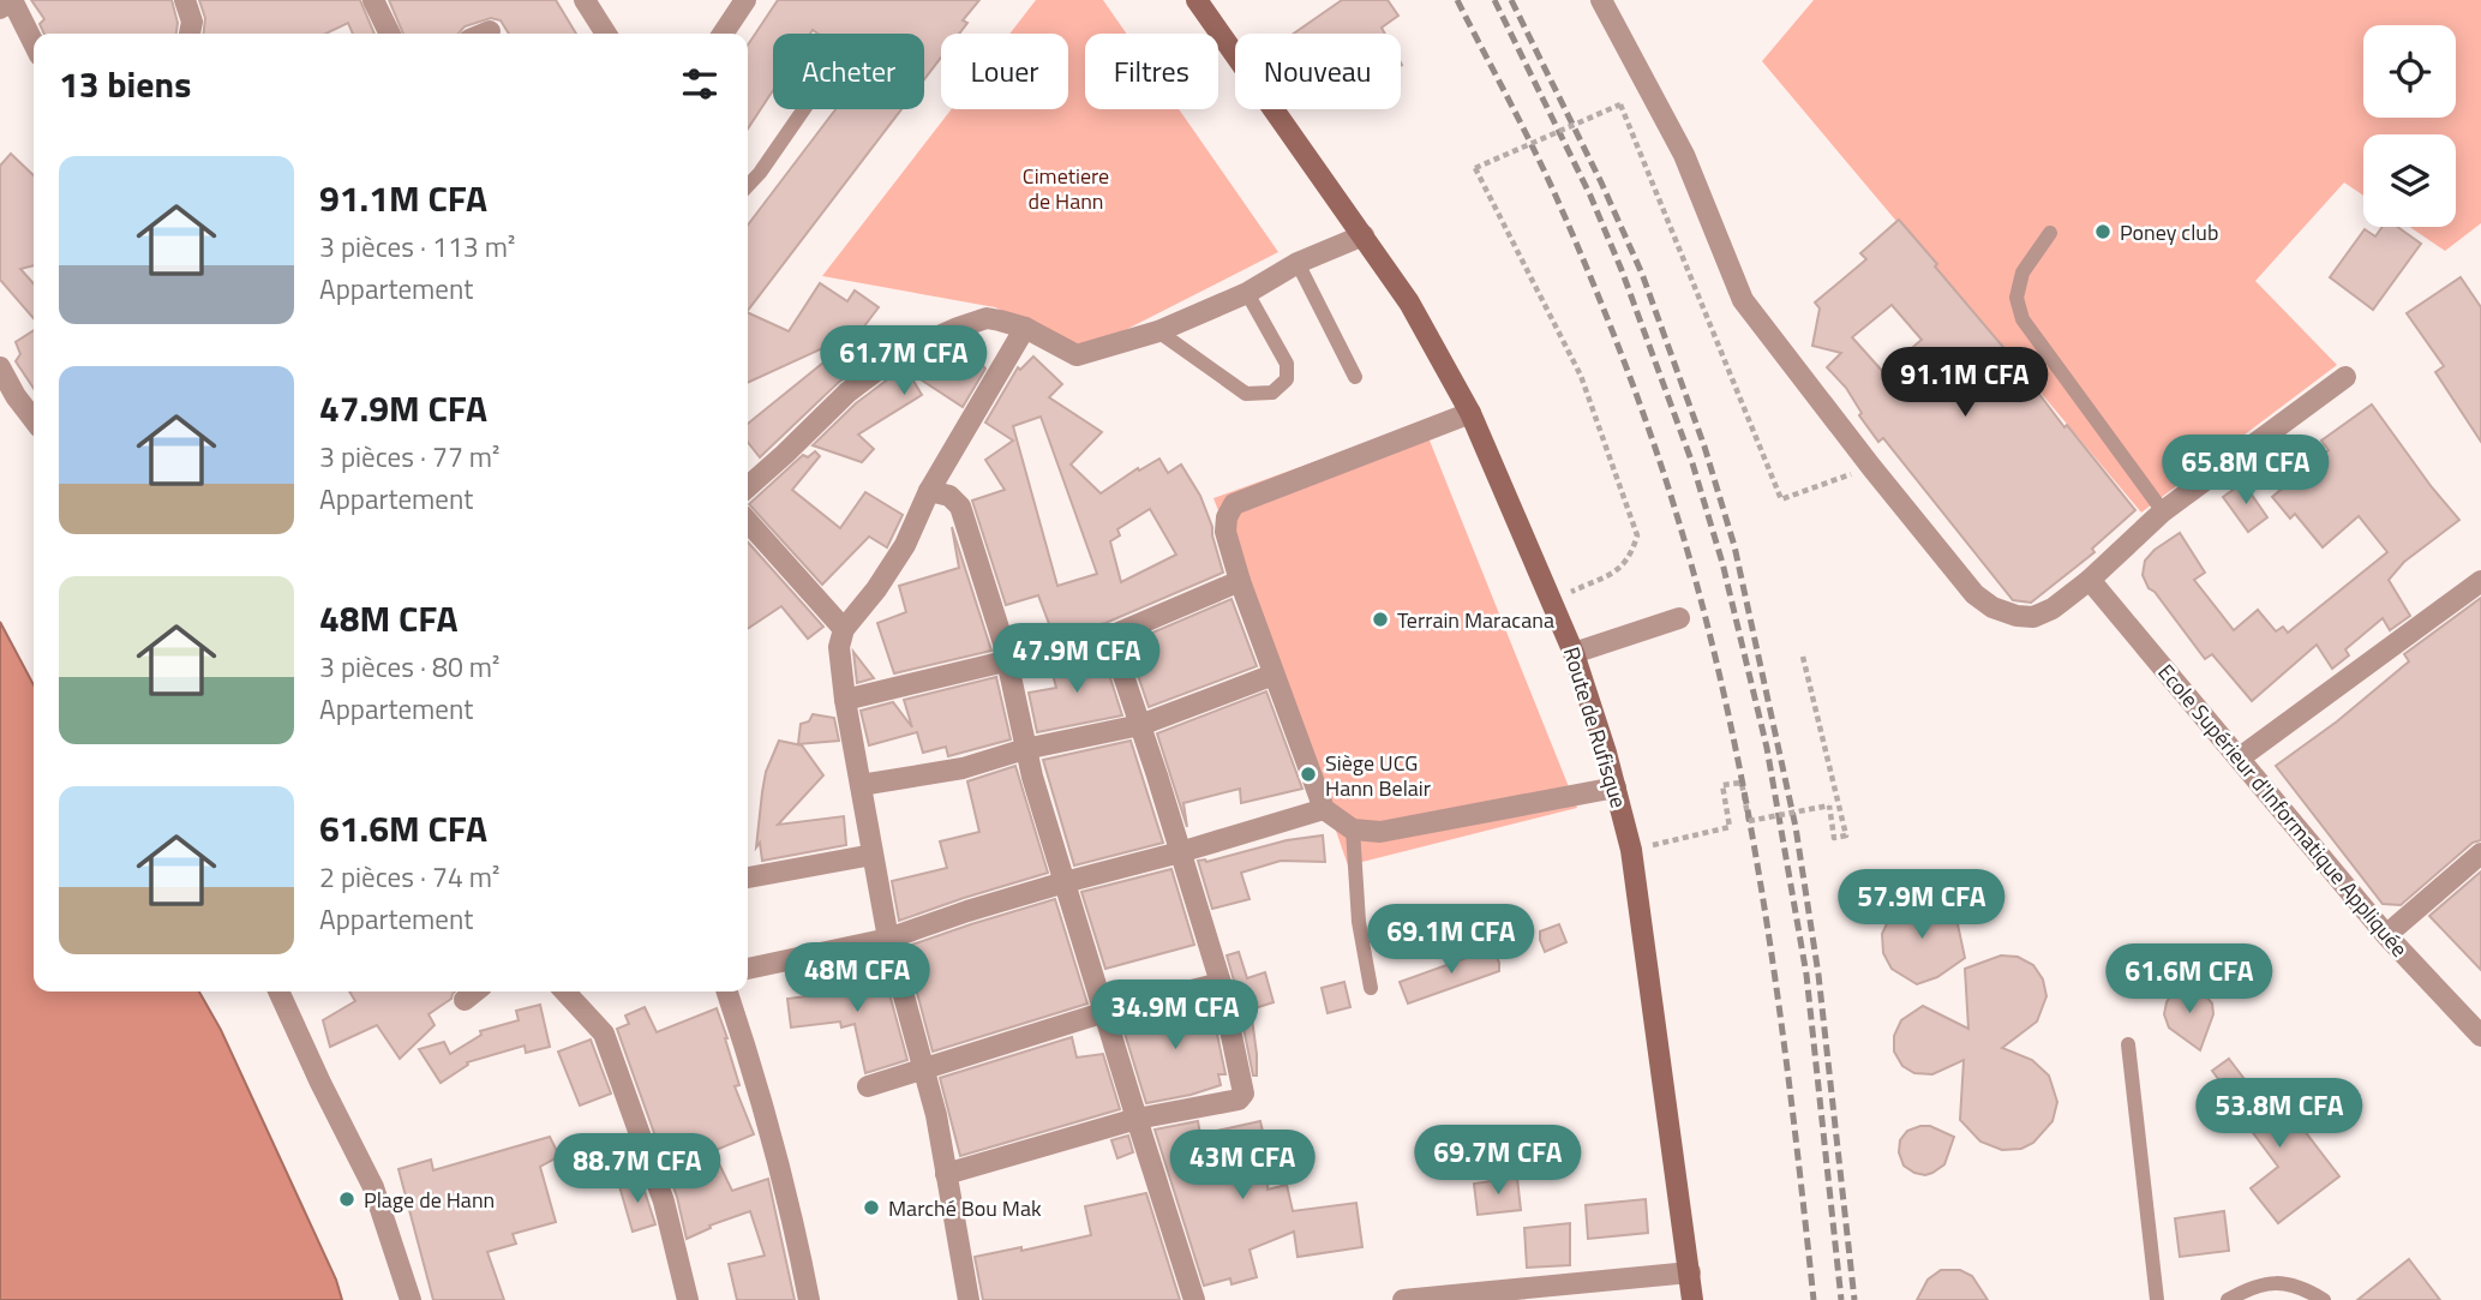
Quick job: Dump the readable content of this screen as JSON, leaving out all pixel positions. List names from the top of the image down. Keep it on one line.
{"streets":{"main road":["Route de Rufisque"],"street":["Ecole Supérieur d'Informatique Appliquée"]},"parks":["Cimetiere de Hann"],"places":["Poney club","Terrain Maracana","Siège UCG Hann Belair","Plage de Hann","Marché Bou Mak"],"page":{"chip":["Acheter","Louer","Filtres","Nouveau"],"heading":"13 biens","list":[{"name":"91.1M CFA","note":"3 pièces · 113 m² · Appartement"},{"name":"47.9M CFA","note":"3 pièces · 77 m² · Appartement"},{"name":"48M CFA","note":"3 pièces · 80 m² · Appartement"},{"name":"61.6M CFA","note":"2 pièces · 74 m² · Appartement"}],"price":["61.7M CFA","91.1M CFA","65.8M CFA","47.9M CFA","57.9M CFA","69.1M CFA","48M CFA","61.6M CFA","34.9M CFA","53.8M CFA","69.7M CFA","43M CFA","88.7M CFA"]}}
